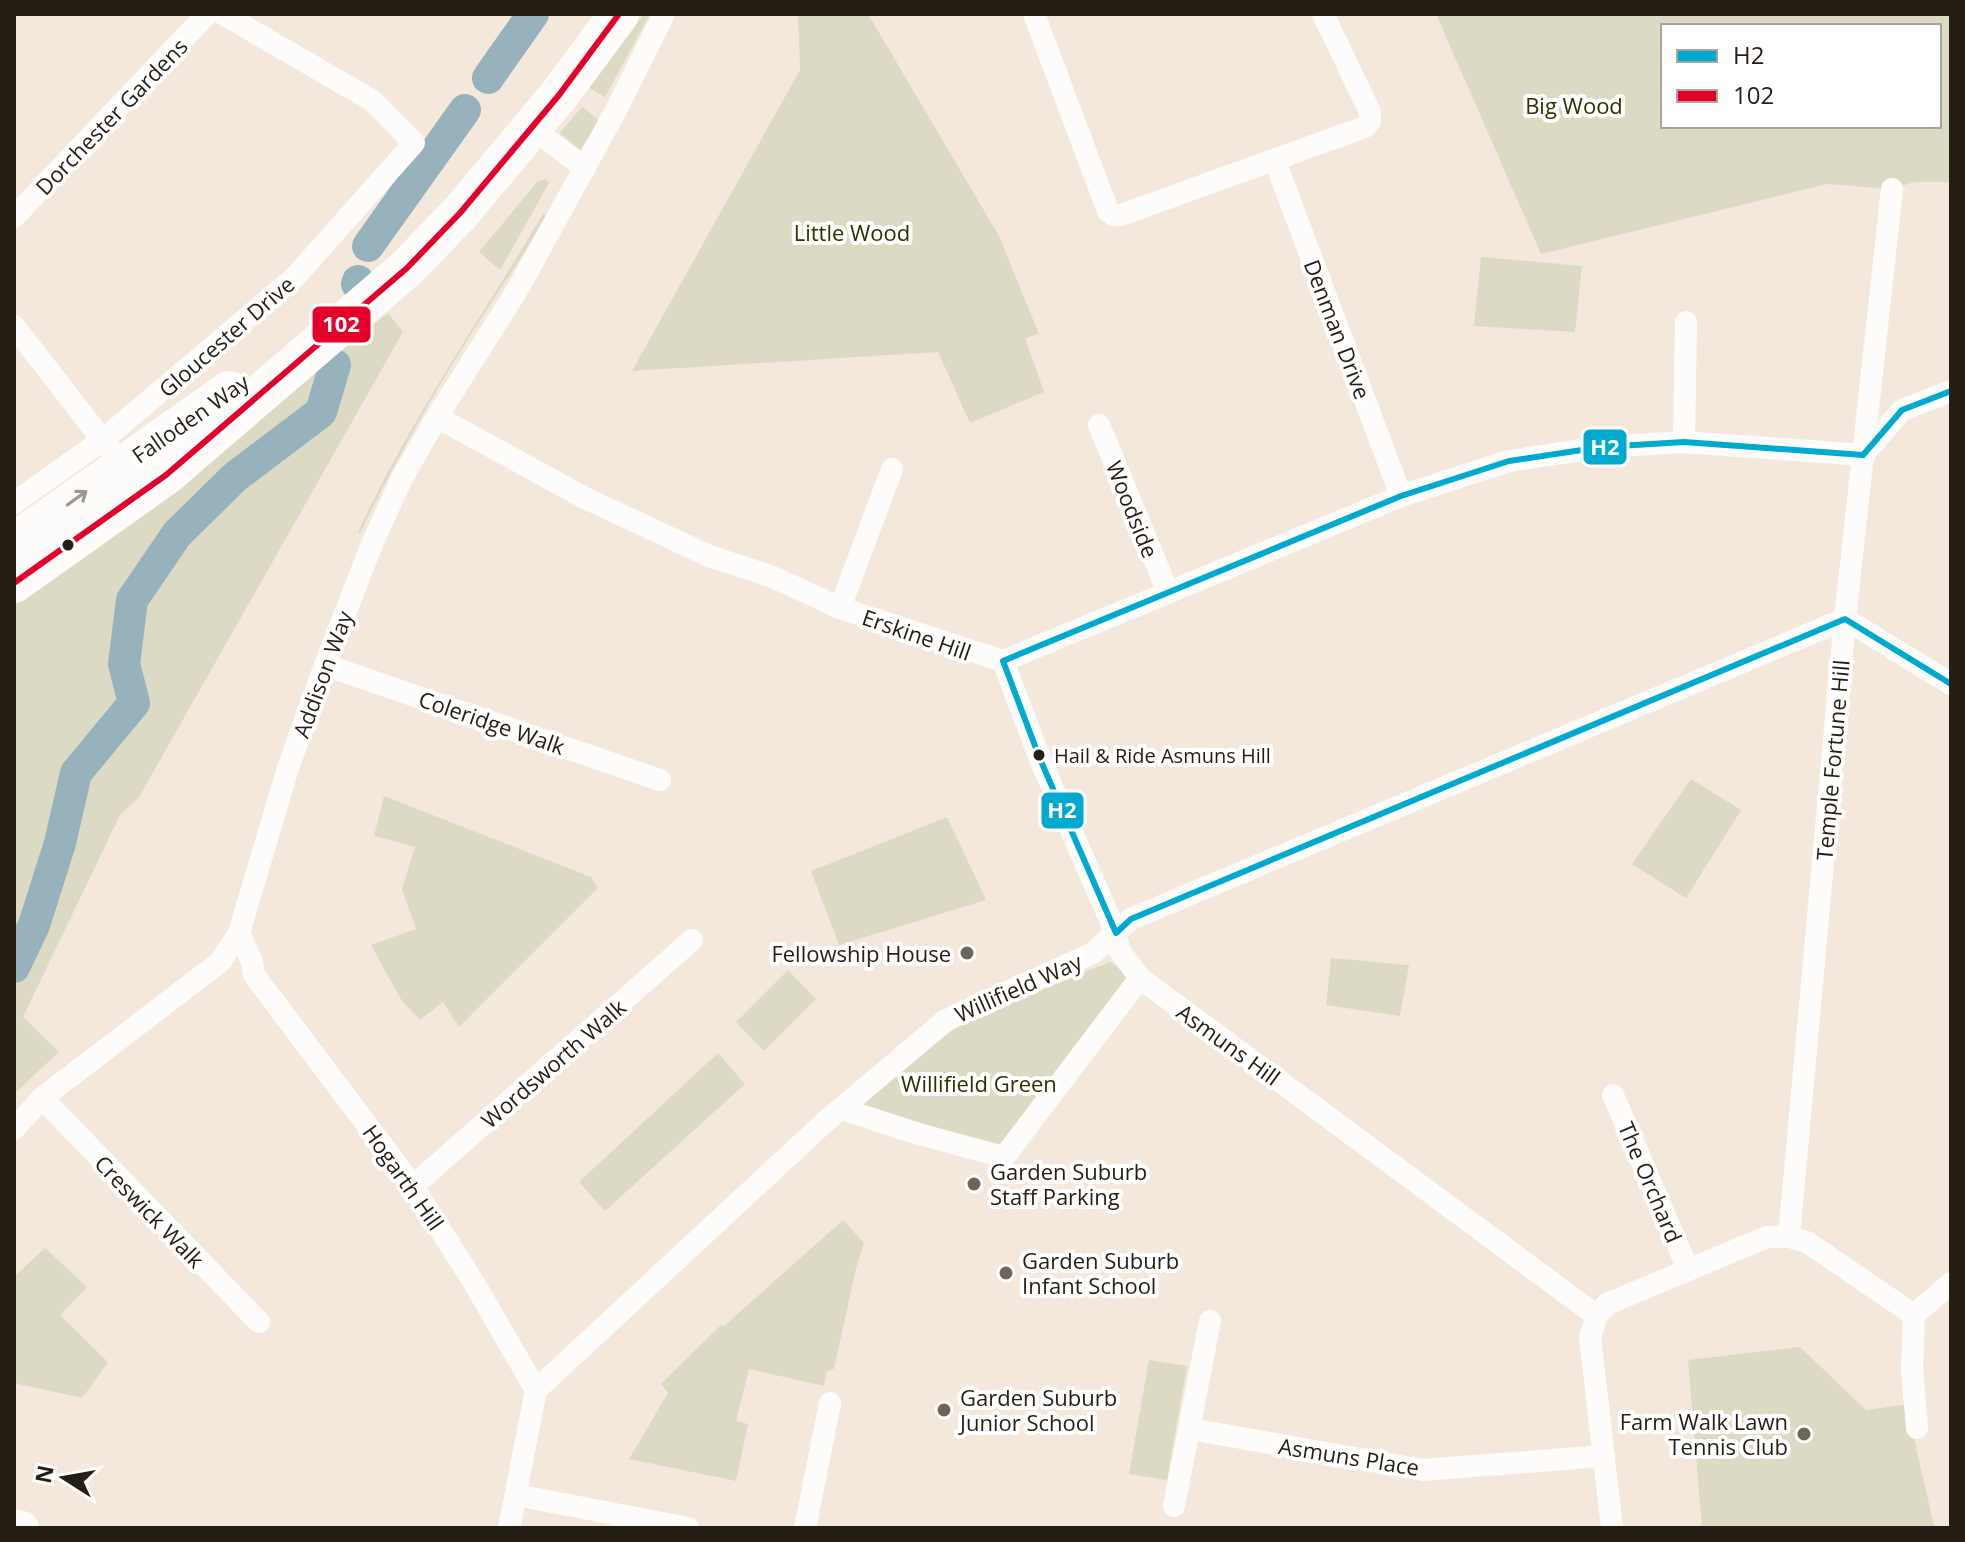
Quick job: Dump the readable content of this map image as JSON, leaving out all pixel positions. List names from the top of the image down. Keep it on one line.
{"streets":{"highway":["Falloden Way"],"street":["Dorchester Gardens","Denman Drive","Gloucester Drive","Woodside","Erskine Hill","Addison Way","Coleridge Walk","Temple Fortune Hill","Willifield Way","Asmuns Hill","Wordsworth Walk","Hogarth Hill","The Orchard","Creswick Walk","Asmuns Place"]},"crossings":[["Gloucester Drive","Falloden Way"],["Erskine Hill","Addison Way"],["Erskine Hill","Asmuns Hill"],["Addison Way","Coleridge Walk"],["Addison Way","Hogarth Hill"],["Addison Way","Creswick Walk"],["Temple Fortune Hill","Willifield Way"],["Willifield Way","Asmuns Hill"],["Willifield Way","Hogarth Hill"],["Wordsworth Walk","Hogarth Hill"]],"parks":["Big Wood","Little Wood","Willifield Green"],"places":["Hail & Ride Asmuns Hill","Fellowship House","Garden Suburb Staff Parking","Garden Suburb Infant School","Garden Suburb Junior School","Farm Walk Lawn Tennis Club"],"lines":["transit line 102","transit line H2"],"legend":["H2","102"],"north":"left"}
